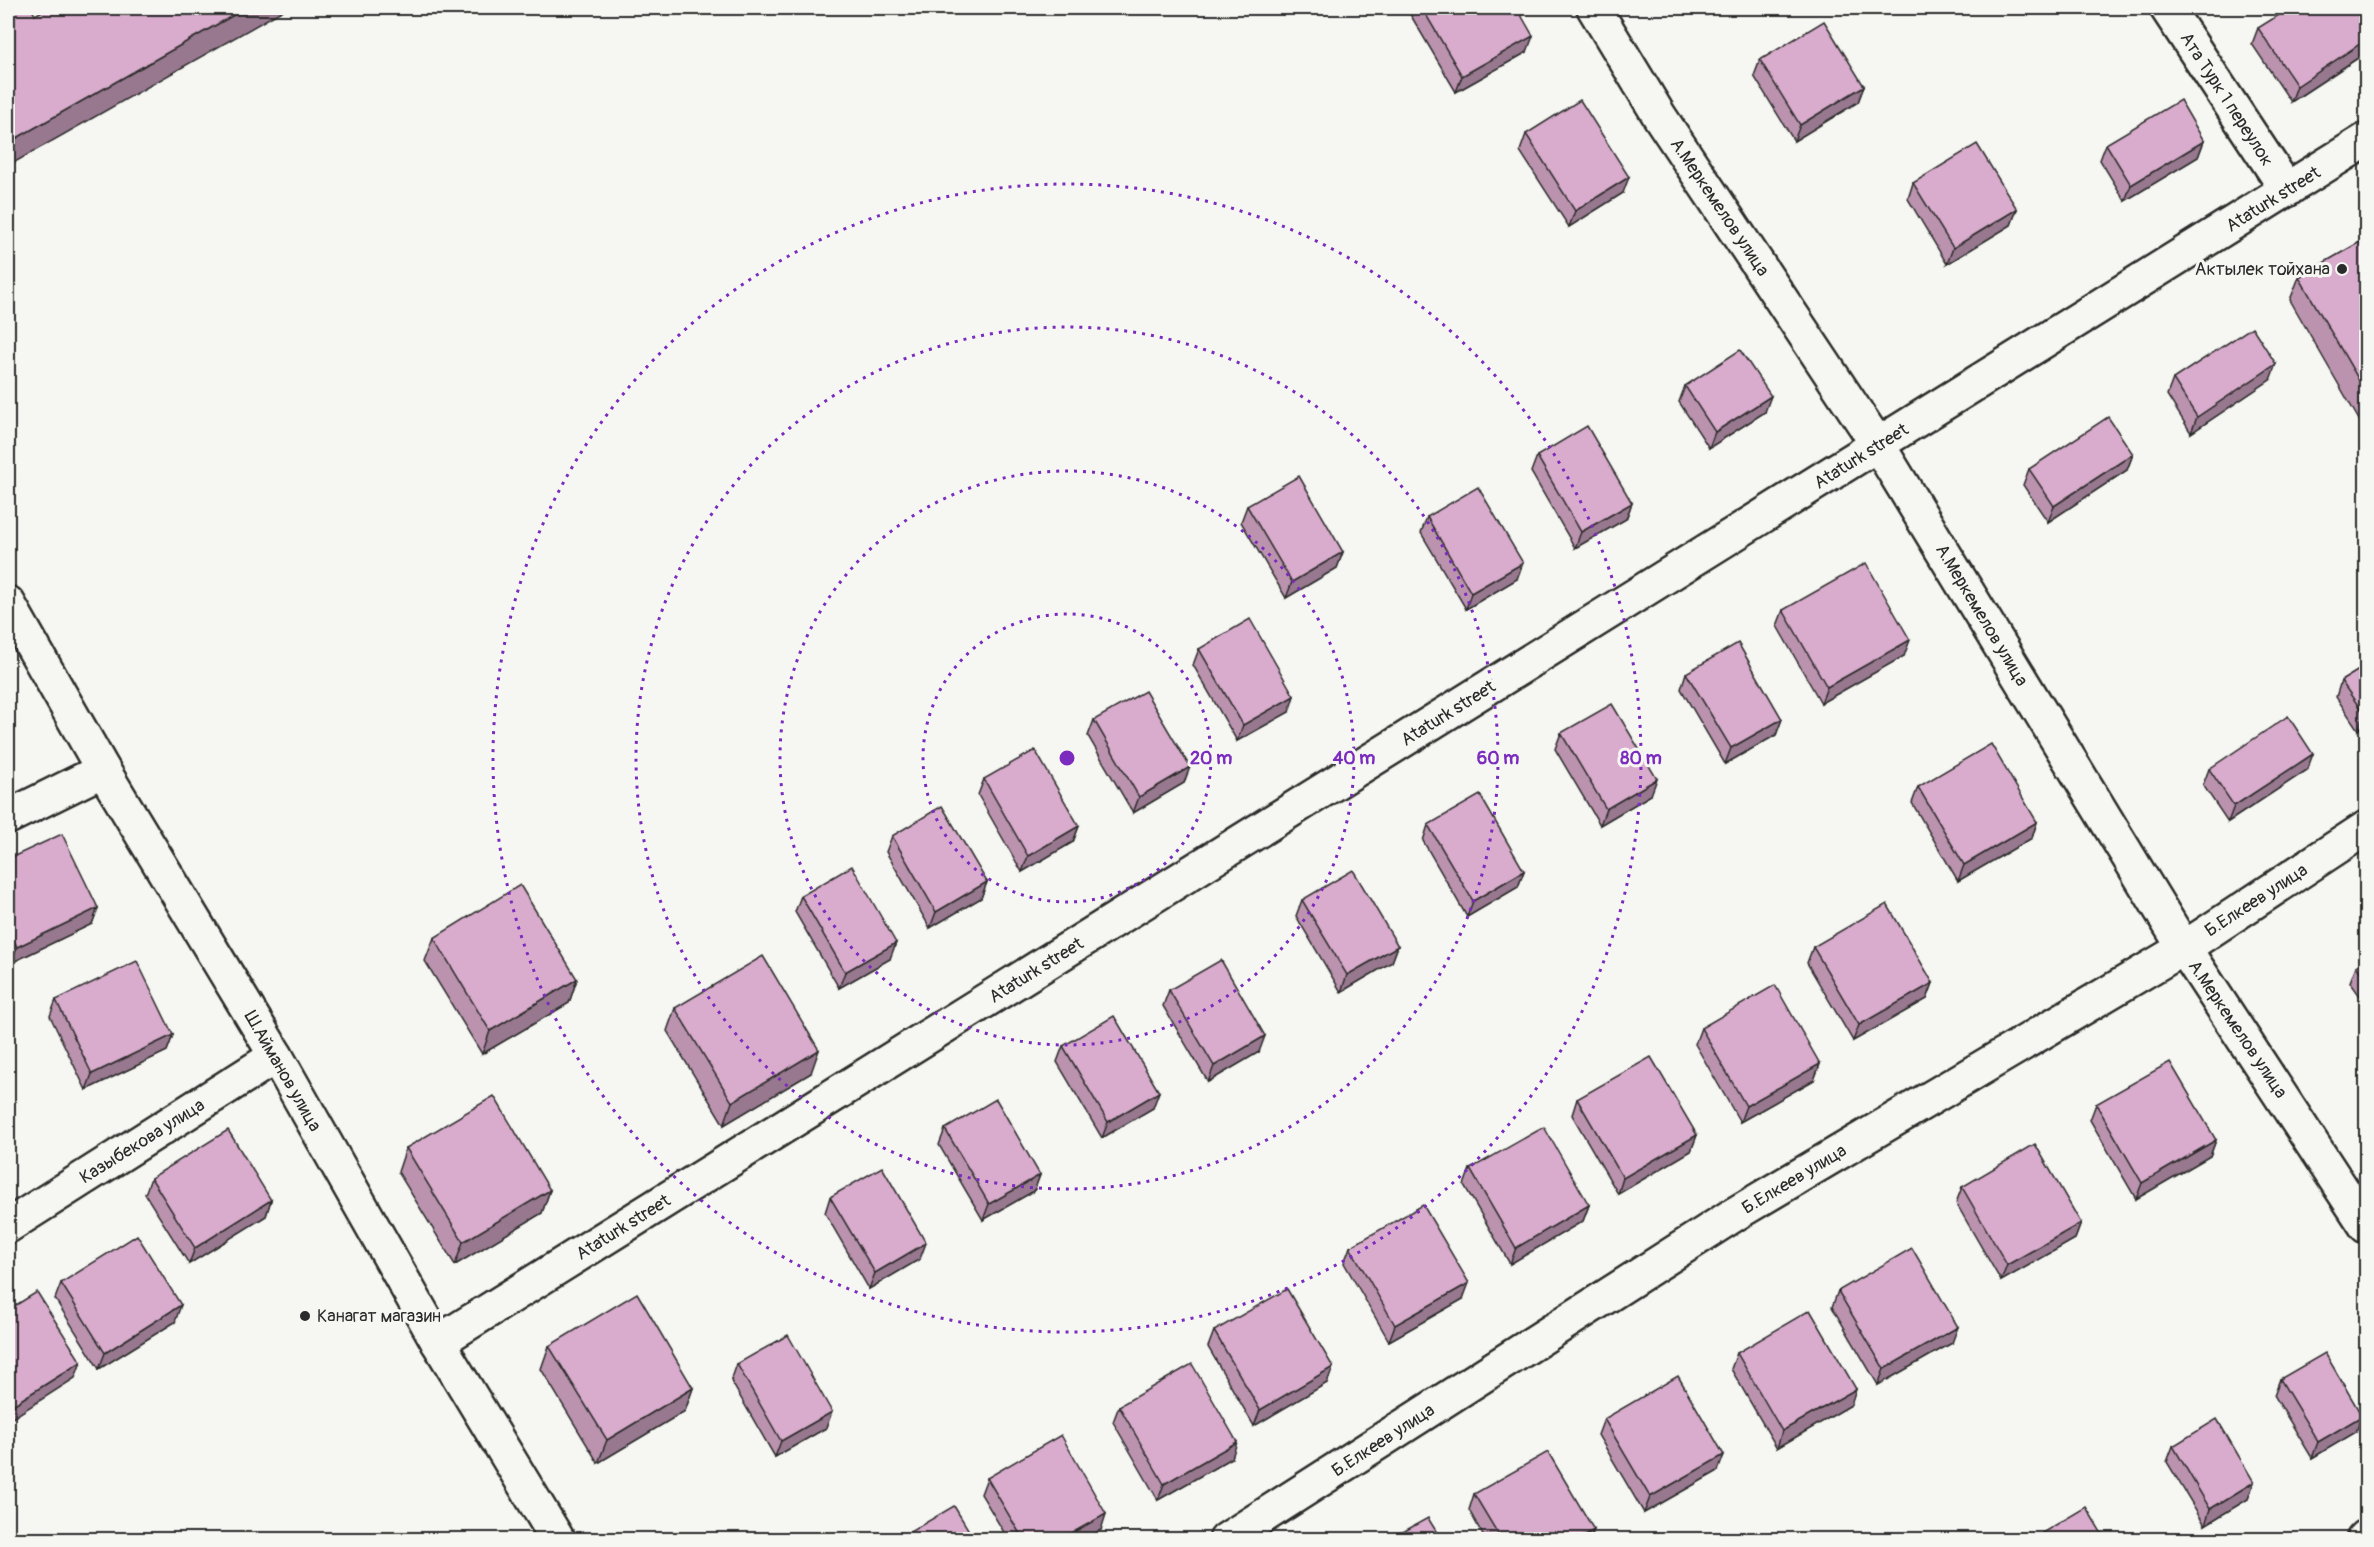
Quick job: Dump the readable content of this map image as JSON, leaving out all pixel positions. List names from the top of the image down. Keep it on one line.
{"streets":{"street":["Ата Турк 1 переулок","Ataturk street","А.Меркемелов улица","Б.Елкеев улица","Ш.Айманов улица","Казыбекова улица"]},"crossings":[["Ата Турк 1 переулок","Ataturk street"],["Ataturk street","А.Меркемелов улица"],["Ataturk street","Ш.Айманов улица"],["А.Меркемелов улица","Б.Елкеев улица"],["Ш.Айманов улица","Казыбекова улица"]],"places":["Актылек тойхана","Канагат магазин"],"rings":["20 m","40 m","60 m","80 m"]}
